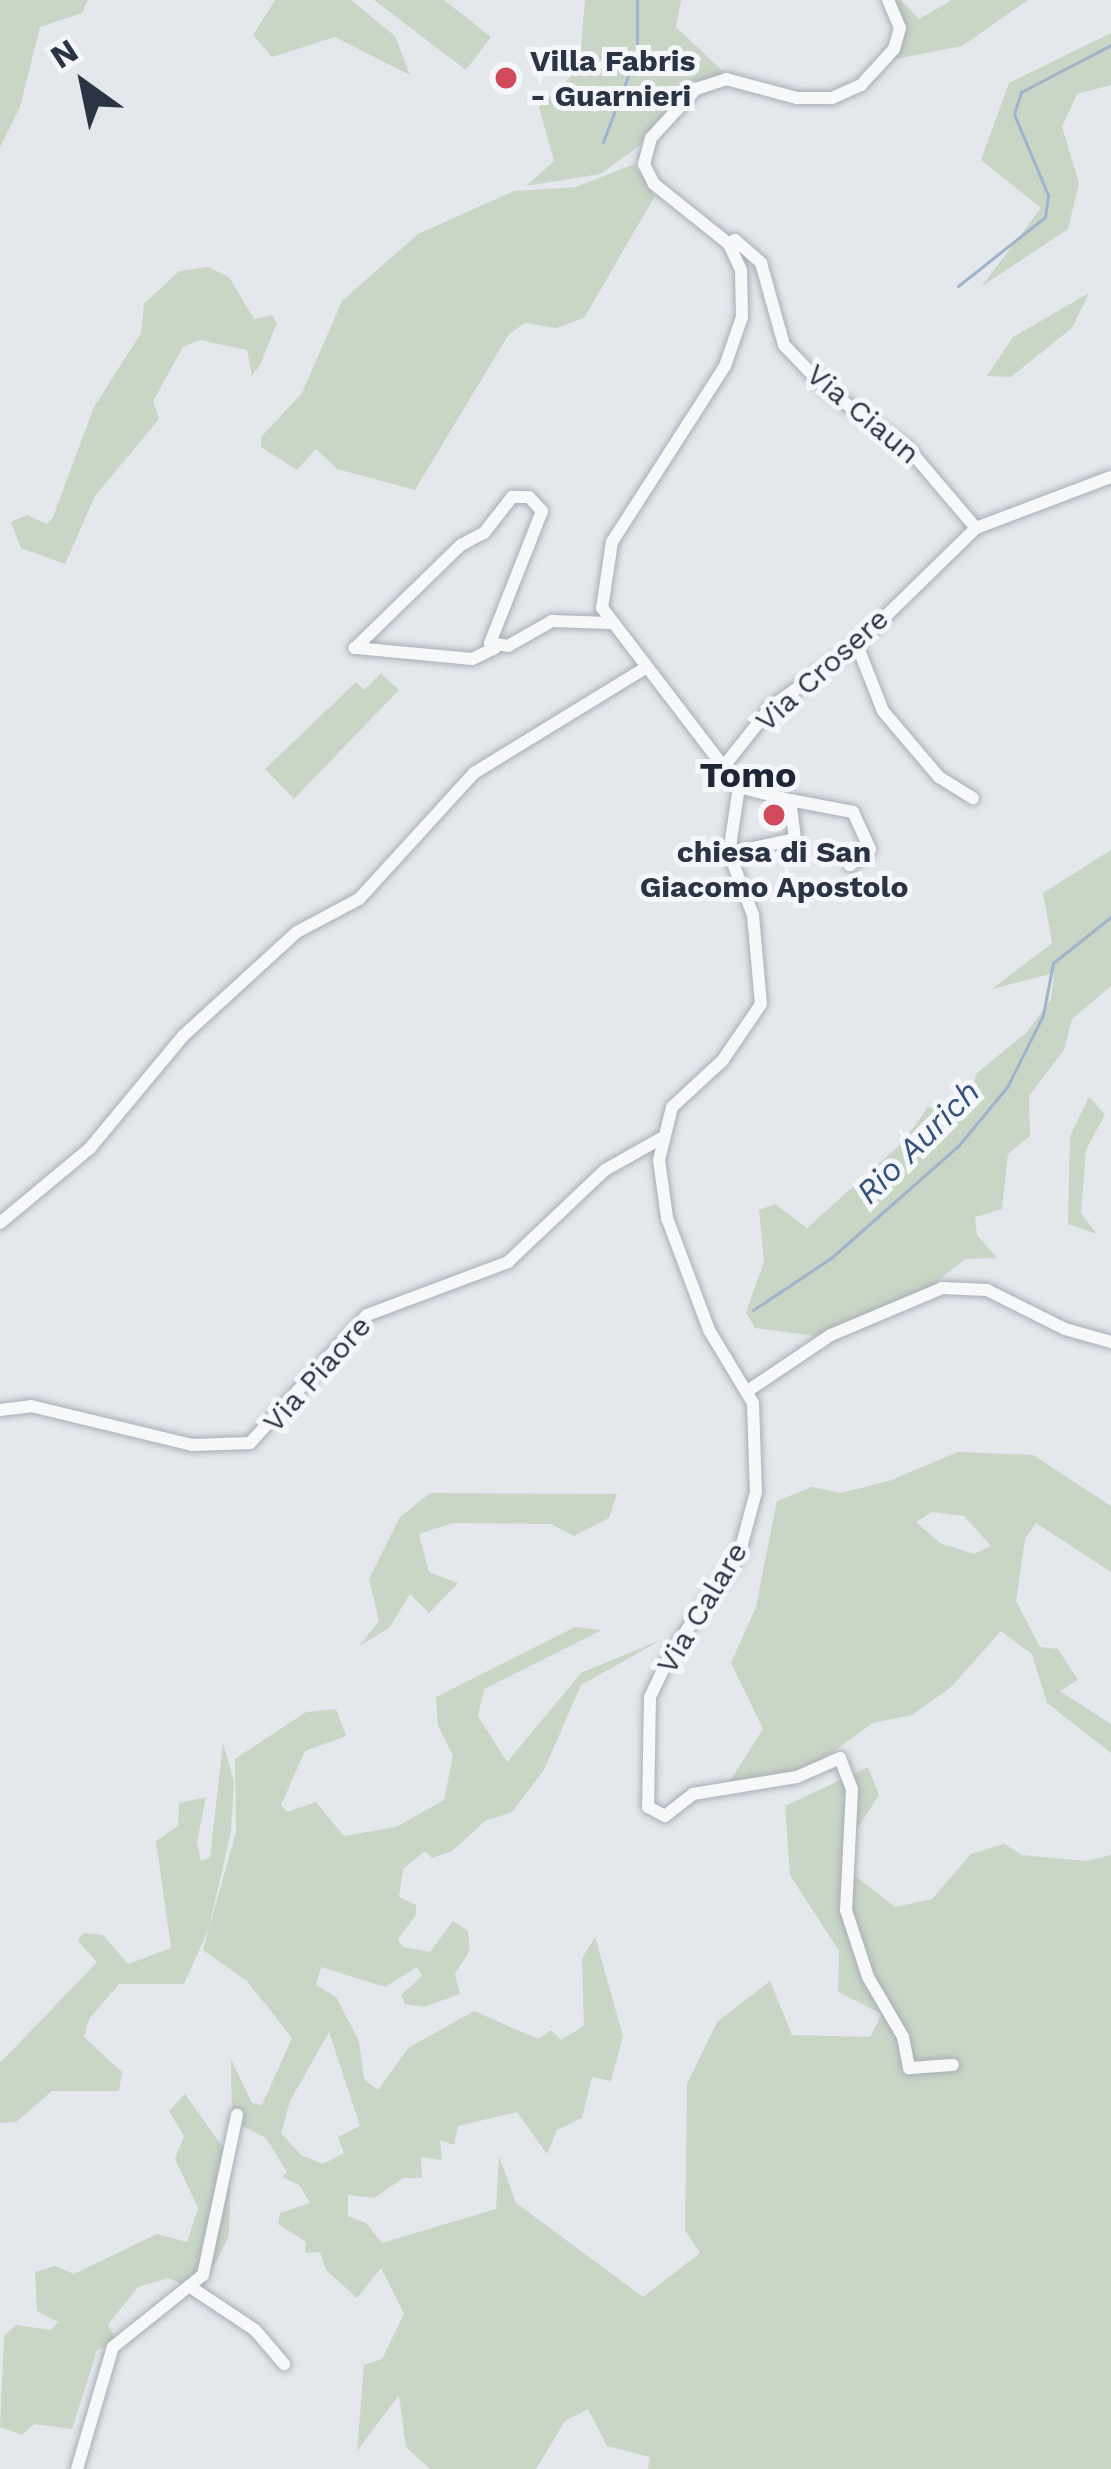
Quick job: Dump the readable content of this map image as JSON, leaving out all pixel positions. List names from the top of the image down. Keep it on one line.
{"streets":{"street":["Via Ciaun","Via Crosere","Via Piaore","Via Calare"]},"crossings":[["Via Ciaun","Via Crosere"]],"districts":["Tomo"],"water":["Rio Aurich"],"places":["Villa Fabris - Guarnieri","chiesa di San Giacomo Apostolo"],"north":"top left"}
